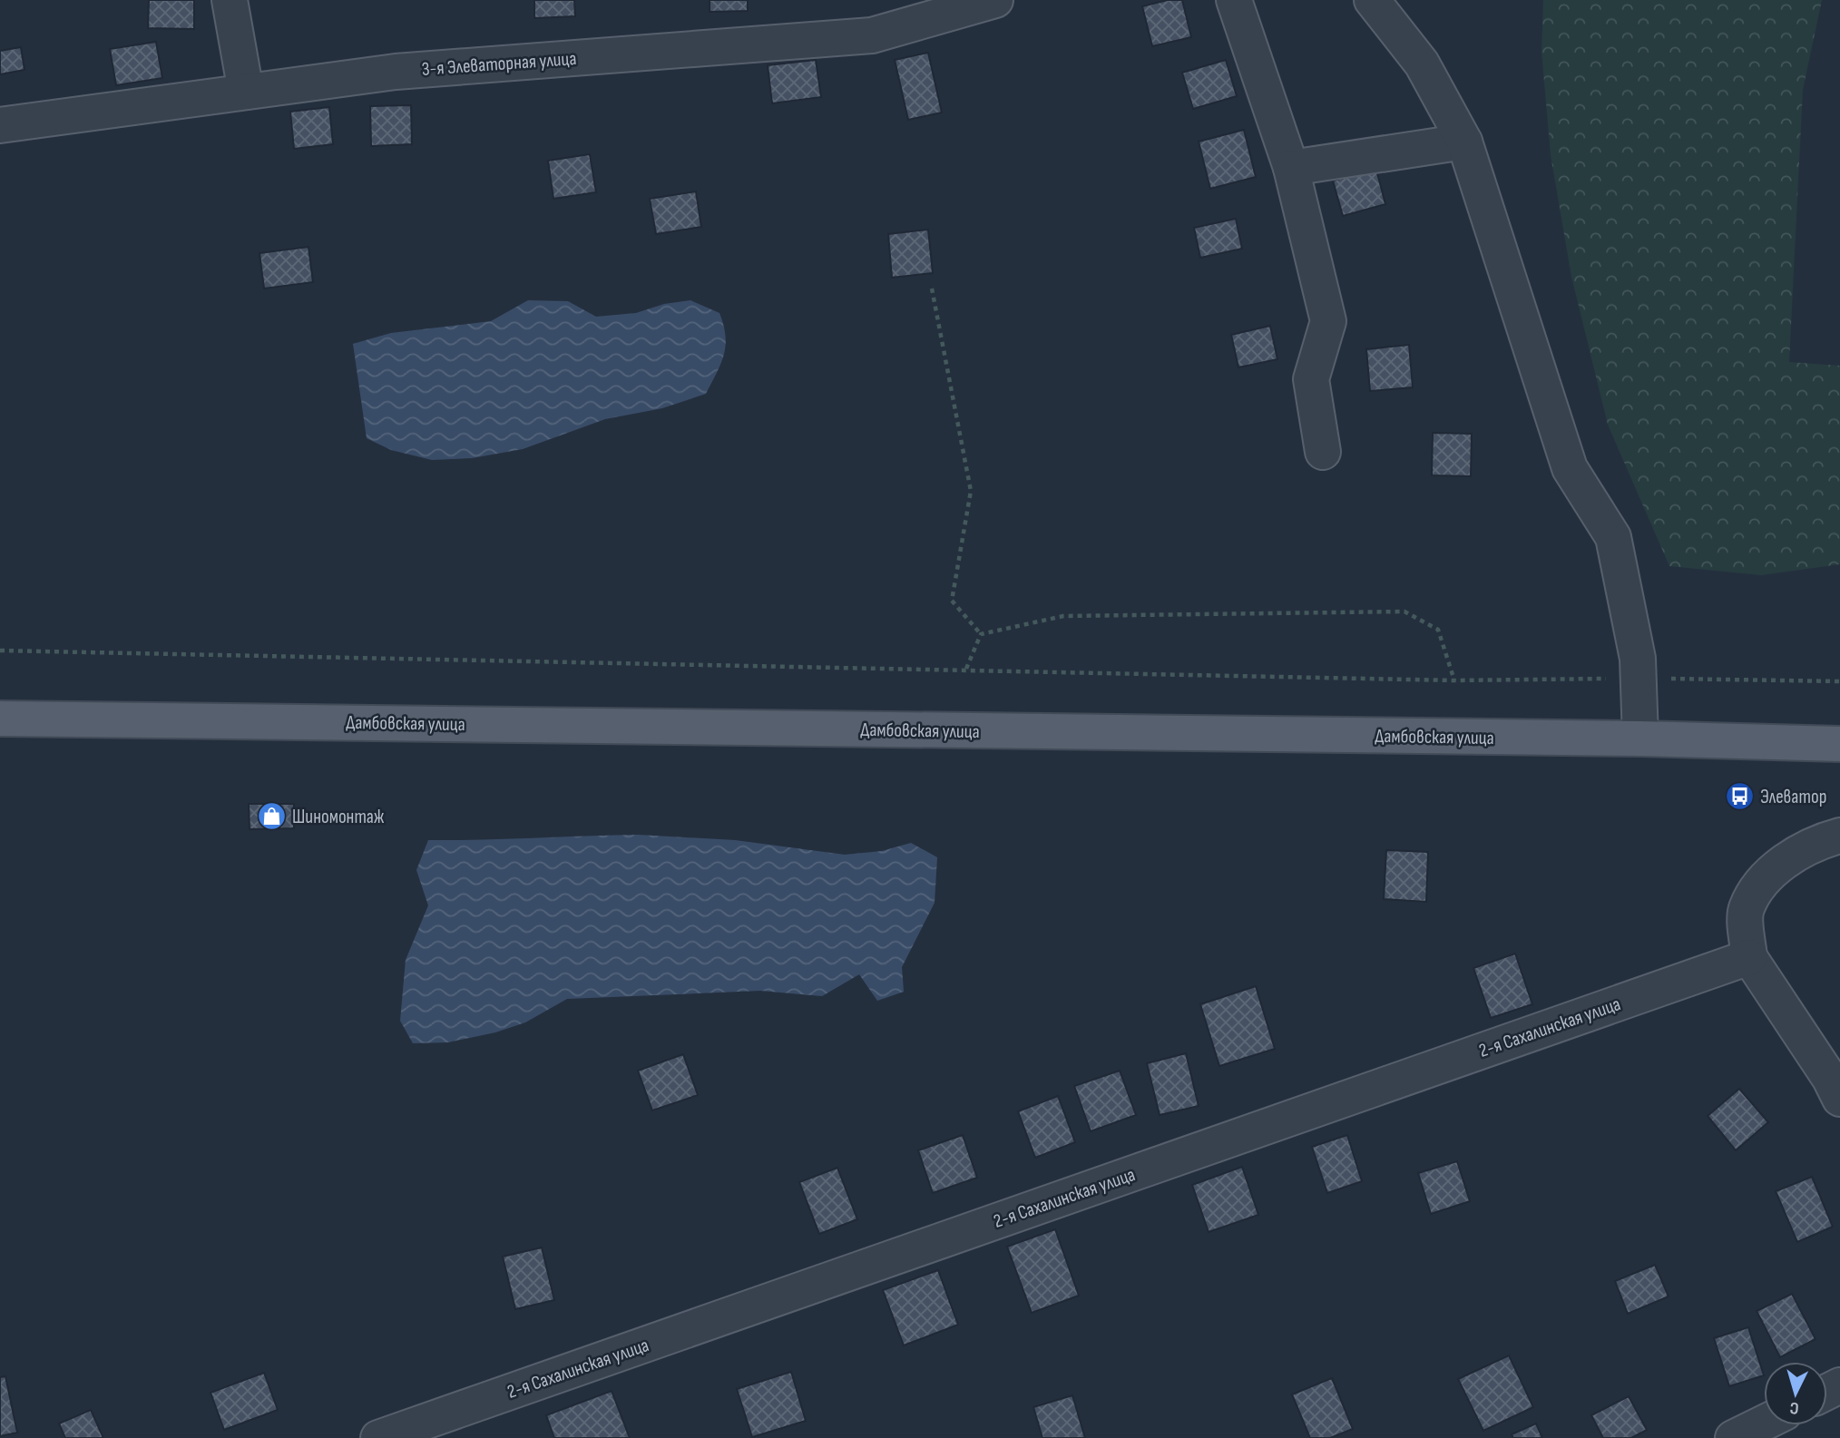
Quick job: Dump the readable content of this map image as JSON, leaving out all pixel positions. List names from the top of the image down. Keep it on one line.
{"streets":{"main road":["Дамбовская улица"],"street":["3-я Элеваторная улица","2-я Сахалинская улица"]},"places":{"bus stop":["Элеватор"],"shop":["Шиномонтаж"]},"north":"bottom"}
